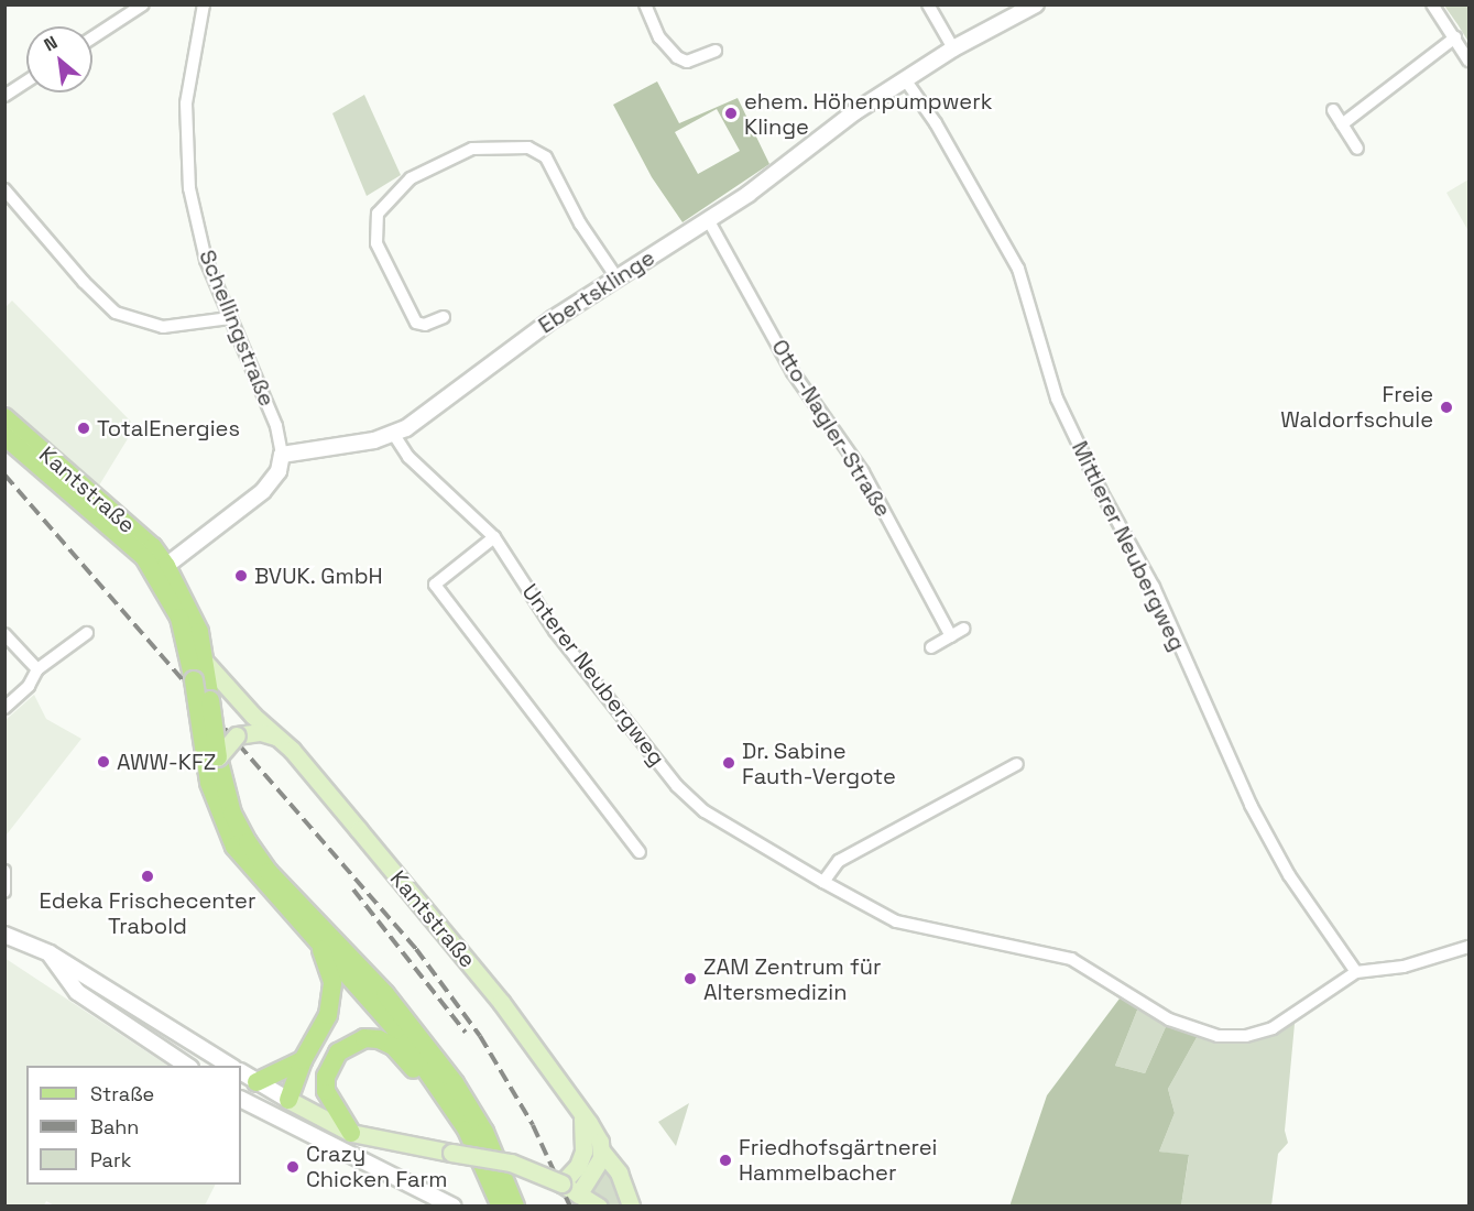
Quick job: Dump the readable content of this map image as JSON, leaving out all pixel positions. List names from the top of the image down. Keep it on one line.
{"streets":{"main road":["Kantstraße"],"street":["Ebertsklinge","Schellingstraße","Otto-Nagler-Straße","Mittlerer Neubergweg","Unterer Neubergweg"]},"crossings":[["Ebertsklinge","Schellingstraße"],["Ebertsklinge","Otto-Nagler-Straße"],["Ebertsklinge","Mittlerer Neubergweg"],["Ebertsklinge","Unterer Neubergweg"],["Mittlerer Neubergweg","Unterer Neubergweg"]],"places":["ehem. Höhenpumpwerk Klinge","Freie Waldorfschule","TotalEnergies","BVUK. GmbH","AWW-KFZ","Dr. Sabine Fauth-Vergote","Edeka Frischecenter Trabold","ZAM Zentrum für Altersmedizin","Friedhofsgärtnerei Hammelbacher","Crazy Chicken Farm"],"legend":["Straße","Bahn","Park"],"north":"top left"}
